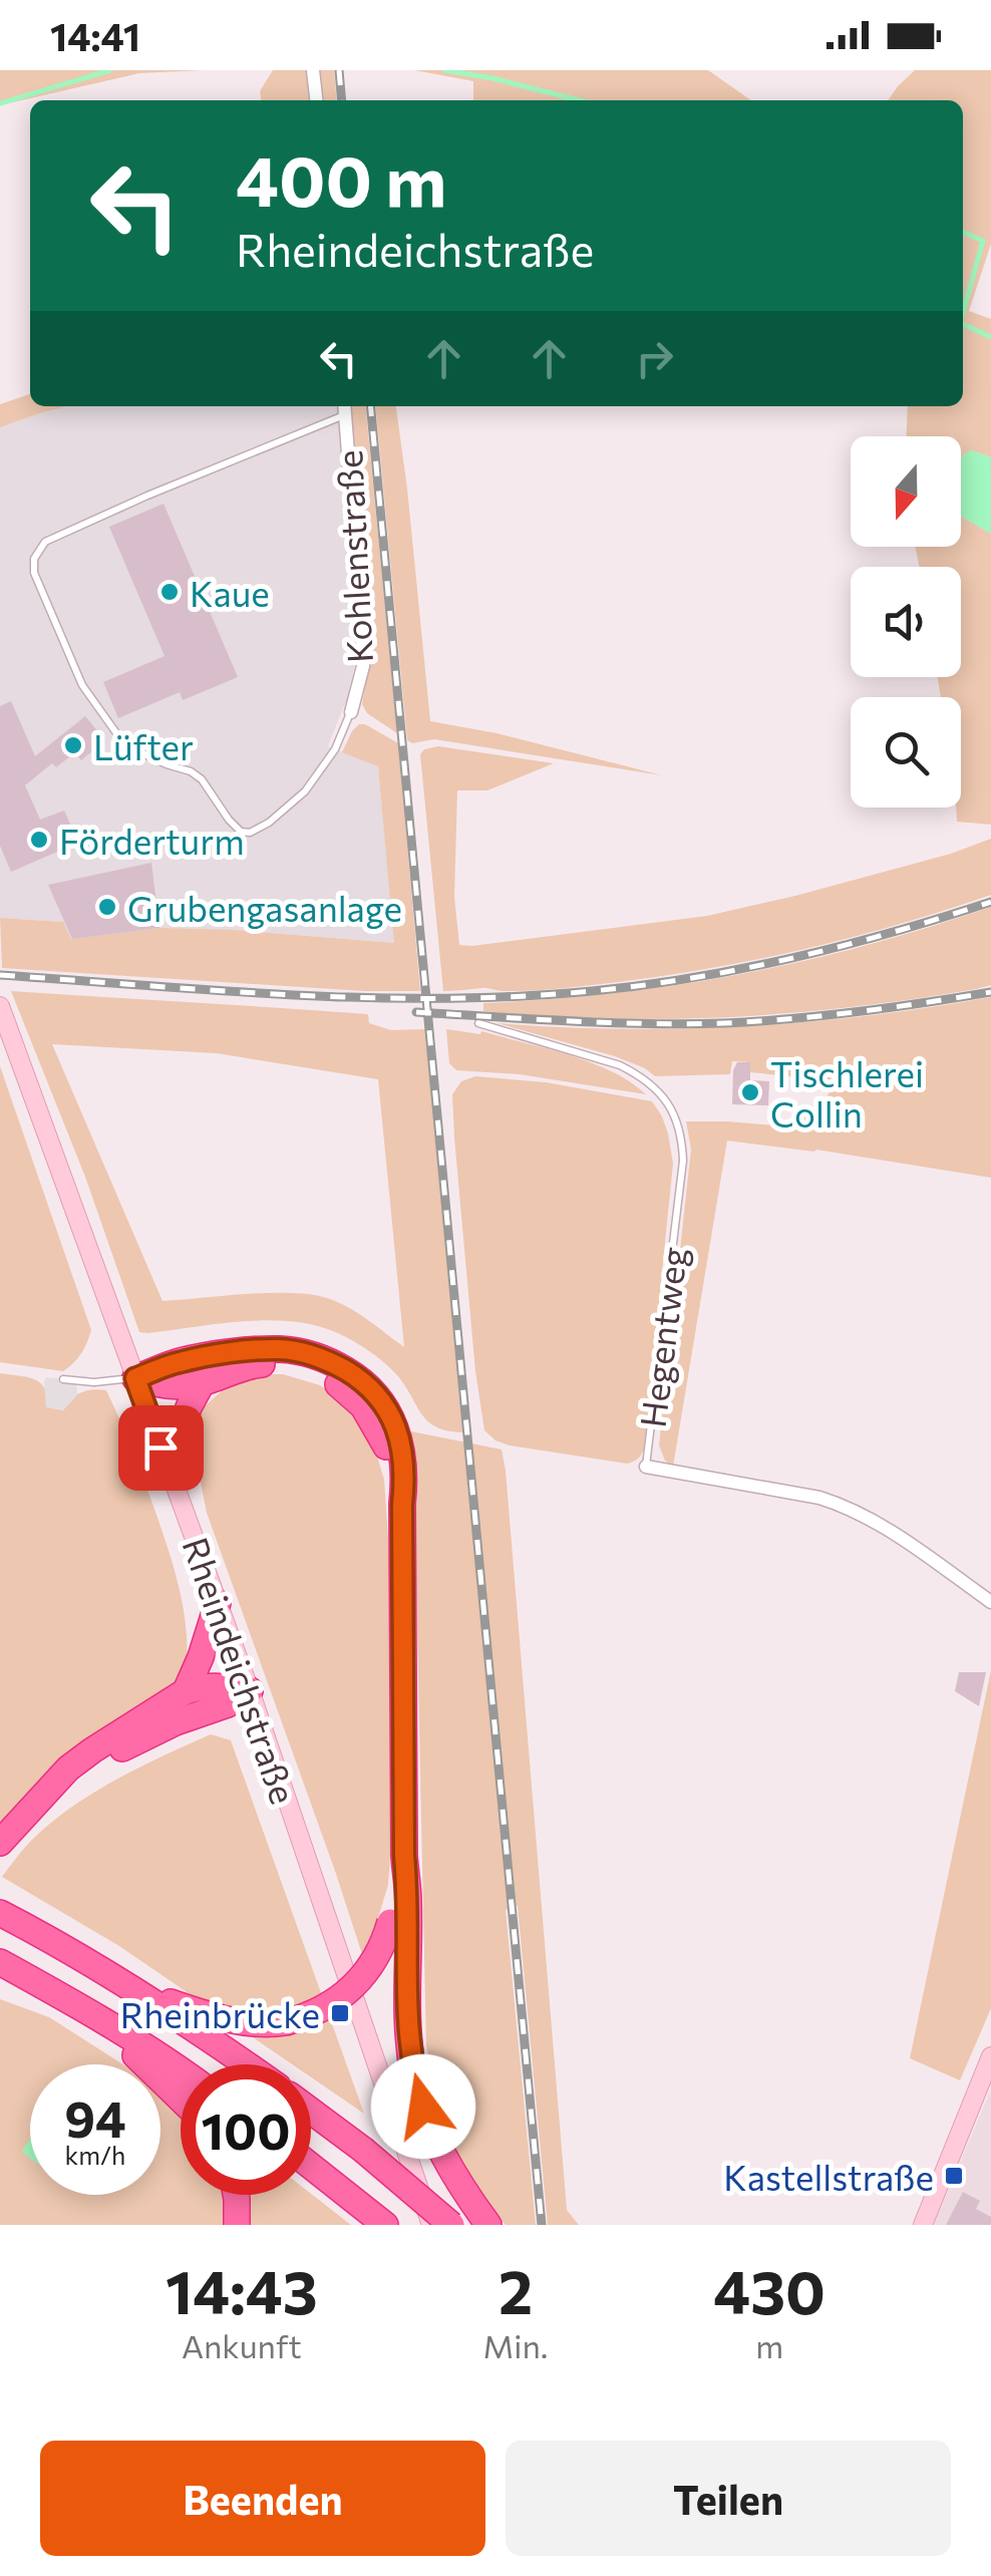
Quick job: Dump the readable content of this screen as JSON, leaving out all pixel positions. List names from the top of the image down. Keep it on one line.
{"streets":{"main road":["Rheindeichstraße"],"street":["Kohlenstraße","Hegentweg"]},"places":{"other":["Kaue","Lüfter","Förderturm","Grubengasanlage","Tischlerei Collin"],"transit":["Rheinbrücke","Kastellstraße"]},"north":"bottom","page":{"status":"14:41","turn":["400 m","Rheindeichstraße"],"speed":"94 km/h","limit":"100","eta":["14:43","Ankunft","2","Min.","430","m"],"buttons":["Beenden","Teilen"]}}
